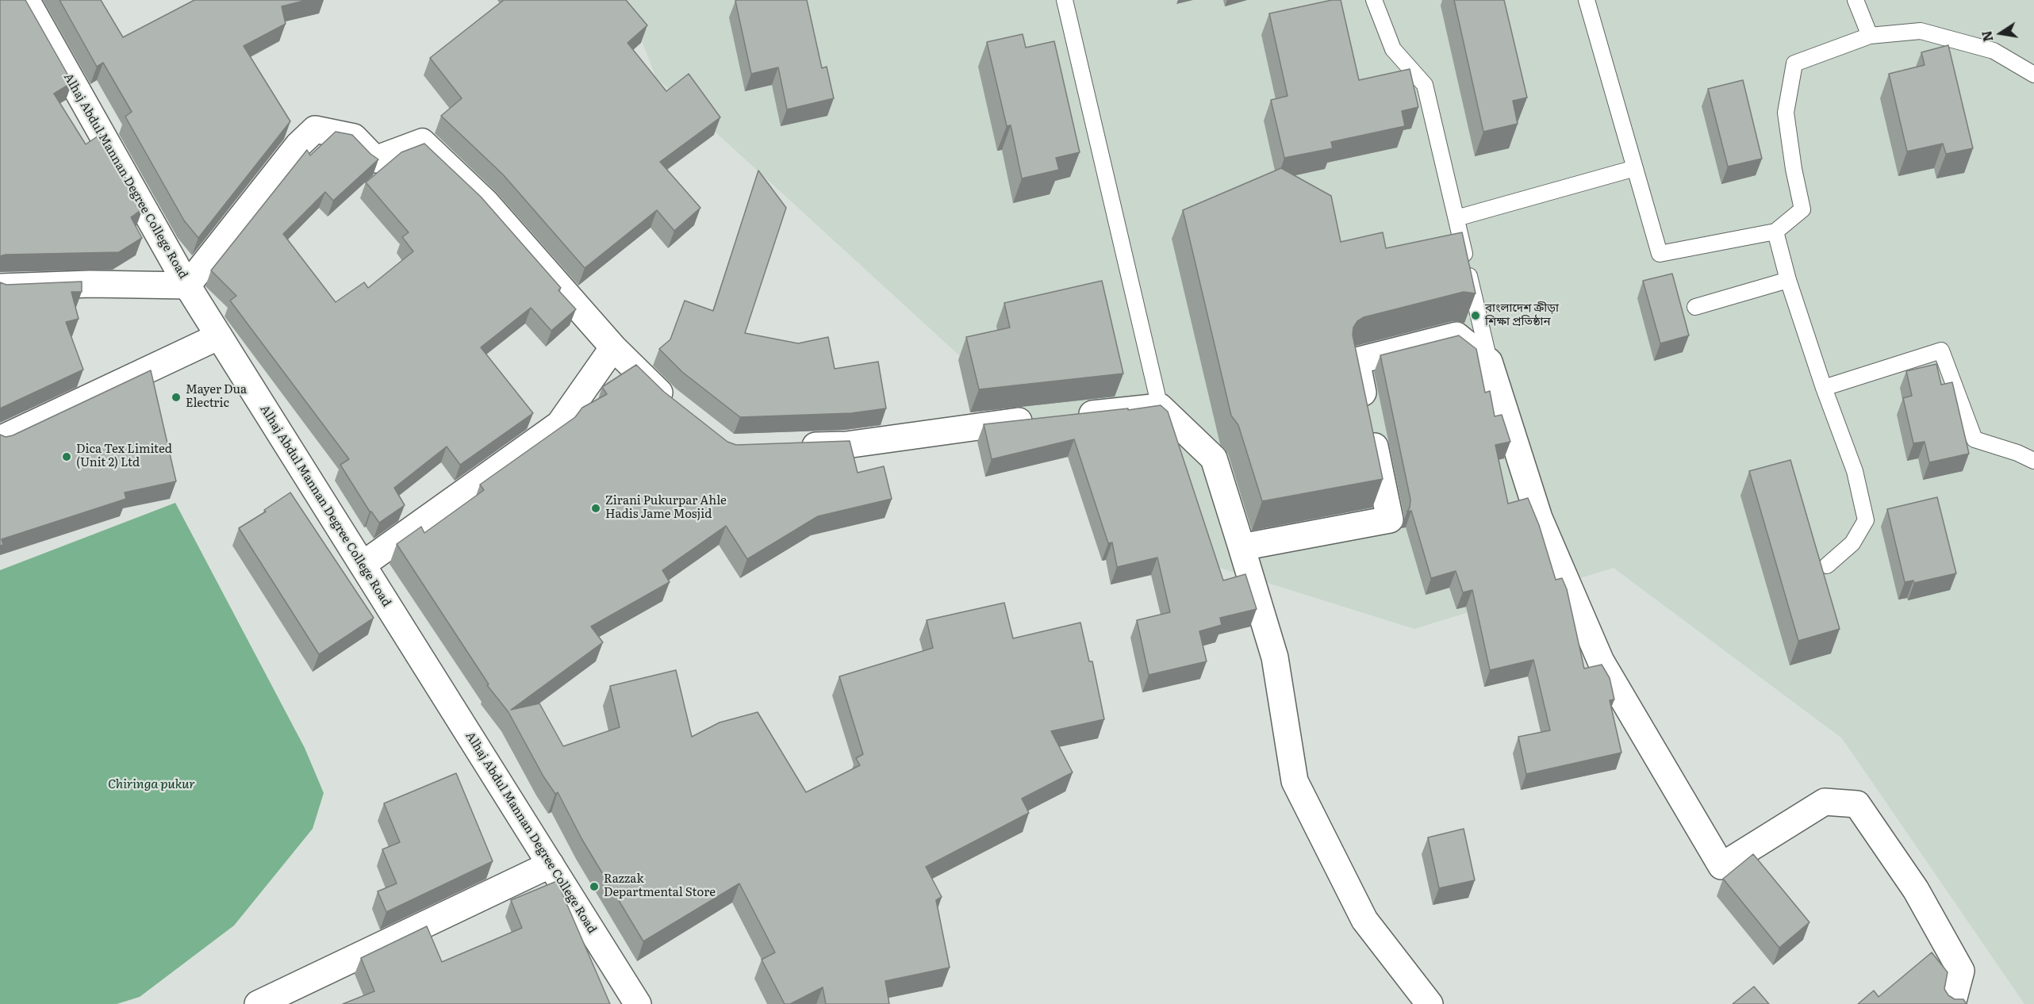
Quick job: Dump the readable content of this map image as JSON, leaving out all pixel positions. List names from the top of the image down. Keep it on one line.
{"streets":{"street":["Alhaj Abdul Mannan Degree College Road"]},"water":["Chiringa pukur"],"places":["বাংলাদেশ ক্রীড়া শিক্ষা প্রতিষ্ঠান","Mayer Dua Electric","Dica Tex Limited (Unit 2) Ltd","Zirani Pukurpar Ahle Hadis Jame Mosjid","Razzak Departmental Store"],"north":"left"}
